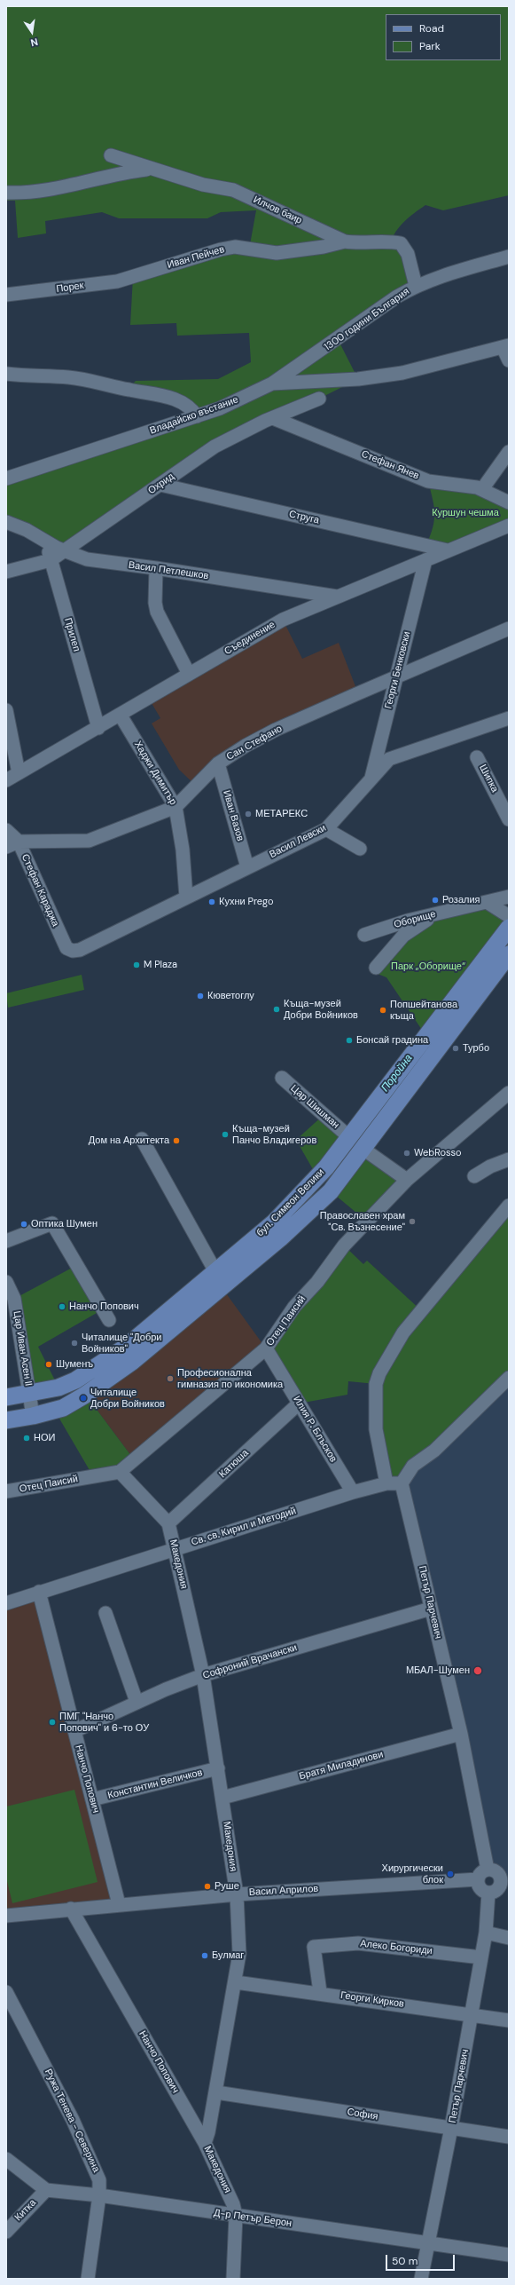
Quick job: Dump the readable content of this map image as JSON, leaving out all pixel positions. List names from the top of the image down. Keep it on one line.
{"streets":{"main road":["бул. Симеон Велики"],"street":["Илчов баир","Иван Пейчев","Порек","1300 години България","Владайско въстание","Стефан Янев","Охрид","Струга","Васил Петлешков","Прилеп","Съединение","Георги Бенковски","Сан Стефано","Хаджи Димитър","Шипка","Иван Вазов","Васил Левски","Стефан Караджа","Оборище","Цар Шишман","Отец Паисий","Цар Иван Асен II","Илия Р. Блъсков","Катюша","Св. св. Кирил и Методий","Македония","Петър Парчевич","Софроний Врачански","Братя Миладинови","Нанчо Попович","Константин Величков","Васил Априлов","Алеко Богориди","Георги Кирков","София","Ружа Тенева - Северина","Китка","Д-р Петър Берон"]},"crossings":[["Илчов баир","Иван Пейчев"],["Илчов баир","1300 години България"],["Иван Пейчев","Порек"],["1300 години България","Владайско въстание"],["Стефан Янев","Охрид"],["Охрид","Струга"],["Охрид","Васил Петлешков"],["Охрид","Прилеп"],["Струга","Съединение"],["Васил Петлешков","Прилеп"],["Васил Петлешков","Съединение"],["Прилеп","Съединение"],["Съединение","Георги Бенковски"],["Съединение","Хаджи Димитър"],["Георги Бенковски","Сан Стефано"],["Георги Бенковски","Васил Левски"],["Сан Стефано","Хаджи Димитър"],["Сан Стефано","Иван Вазов"],["Сан Стефано","Стефан Караджа"],["Хаджи Димитър","Васил Левски"],["Иван Вазов","Васил Левски"],["Васил Левски","Стефан Караджа"],["Цар Шишман","бул. Симеон Велики"],["бул. Симеон Велики","Цар Иван Асен II"],["Отец Паисий","Илия Р. Блъсков"],["Отец Паисий","Македония"],["Илия Р. Блъсков","Катюша"],["Илия Р. Блъсков","Св. св. Кирил и Методий"],["Катюша","Македония"],["Св. св. Кирил и Методий","Македония"],["Св. св. Кирил и Методий","Петър Парчевич"],["Св. св. Кирил и Методий","Нанчо Попович"],["Македония","Софроний Врачански"],["Македония","Братя Миладинови"],["Македония","Нанчо Попович"],["Македония","Константин Величков"],["Македония","Васил Априлов"],["Македония","Георги Кирков"],["Македония","София"],["Македония","Д-р Петър Берон"],["Петър Парчевич","Софроний Врачански"],["Петър Парчевич","Братя Миладинови"],["Петър Парчевич","Васил Априлов"],["Петър Парчевич","Алеко Богориди"],["Петър Парчевич","Георги Кирков"],["Петър Парчевич","София"],["Петър Парчевич","Д-р Петър Берон"],["Софроний Врачански","Нанчо Попович"],["Нанчо Попович","Константин Величков"],["Нанчо Попович","Васил Априлов"],["Алеко Богориди","Георги Кирков"],["Ружа Тенева - Северина","Д-р Петър Берон"],["Китка","Д-р Петър Берон"]],"water":["Поройна"],"parks":["Куршун чешма","Парк „Оборище“"],"places":["МЕТАРЕКС","Розалия","Кухни Prego","M Plaza","Кюветоглу","Къща-музей Добри Войников","Попшейтанова къща","Бонсай градина","Турбо","Къща-музей Панчо Владигеров","Дом на Архитекта","WebRosso","Православен храм \"Св. Възнесение\"","Оптика Шумен","Нанчо Попович","Читалище \"Добри Войников\"","Шуменъ","Професионална гимназия по икономика","Читалище Добри Войников","НОИ","МБАЛ-Шумен","ПМГ \"Нанчо Попович\" и 6-то ОУ","Хирургически блок","Руше","Булмаг"],"legend":["Road","Park"],"scale_bar":"50 m","north":"bottom"}
